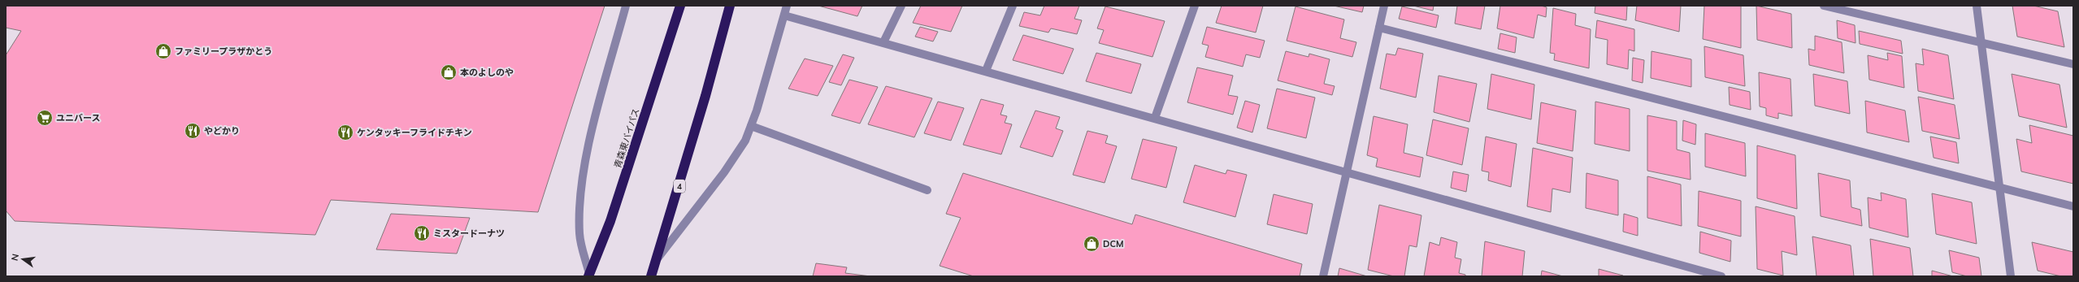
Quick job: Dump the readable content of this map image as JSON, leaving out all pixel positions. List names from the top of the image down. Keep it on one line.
{"streets":{"highway":["青森東バイパス","4"]},"places":{"shop":["ファミリープラザかとう","本のよしのや","DCM"],"supermarket":["ユニバース"],"restaurant":["やどかり","ケンタッキーフライドチキン","ミスタードーナツ"]},"north":"left"}
